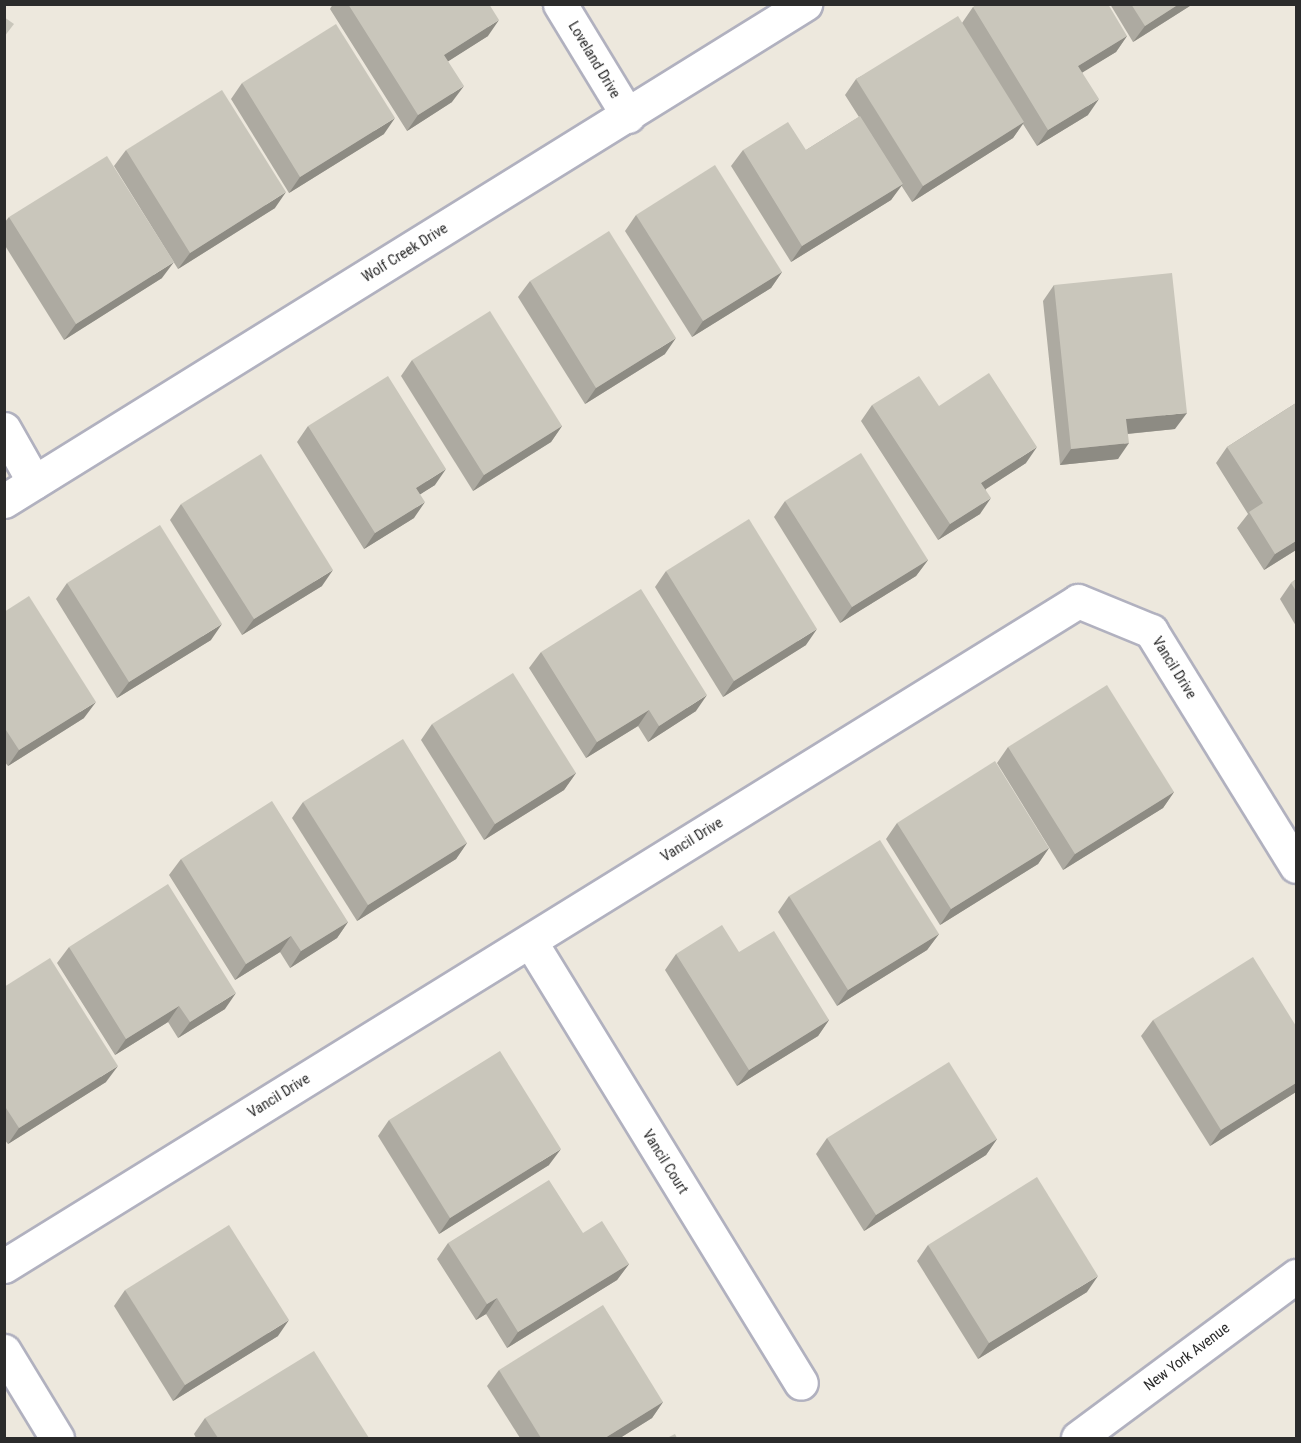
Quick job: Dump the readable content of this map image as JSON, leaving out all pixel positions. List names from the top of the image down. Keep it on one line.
{"streets":{"street":["Loveland Drive","Wolf Creek Drive","Vancil Drive","Vancil Court","New York Avenue"]},"crossings":[["Loveland Drive","Wolf Creek Drive"],["Vancil Drive","Vancil Court"]]}
